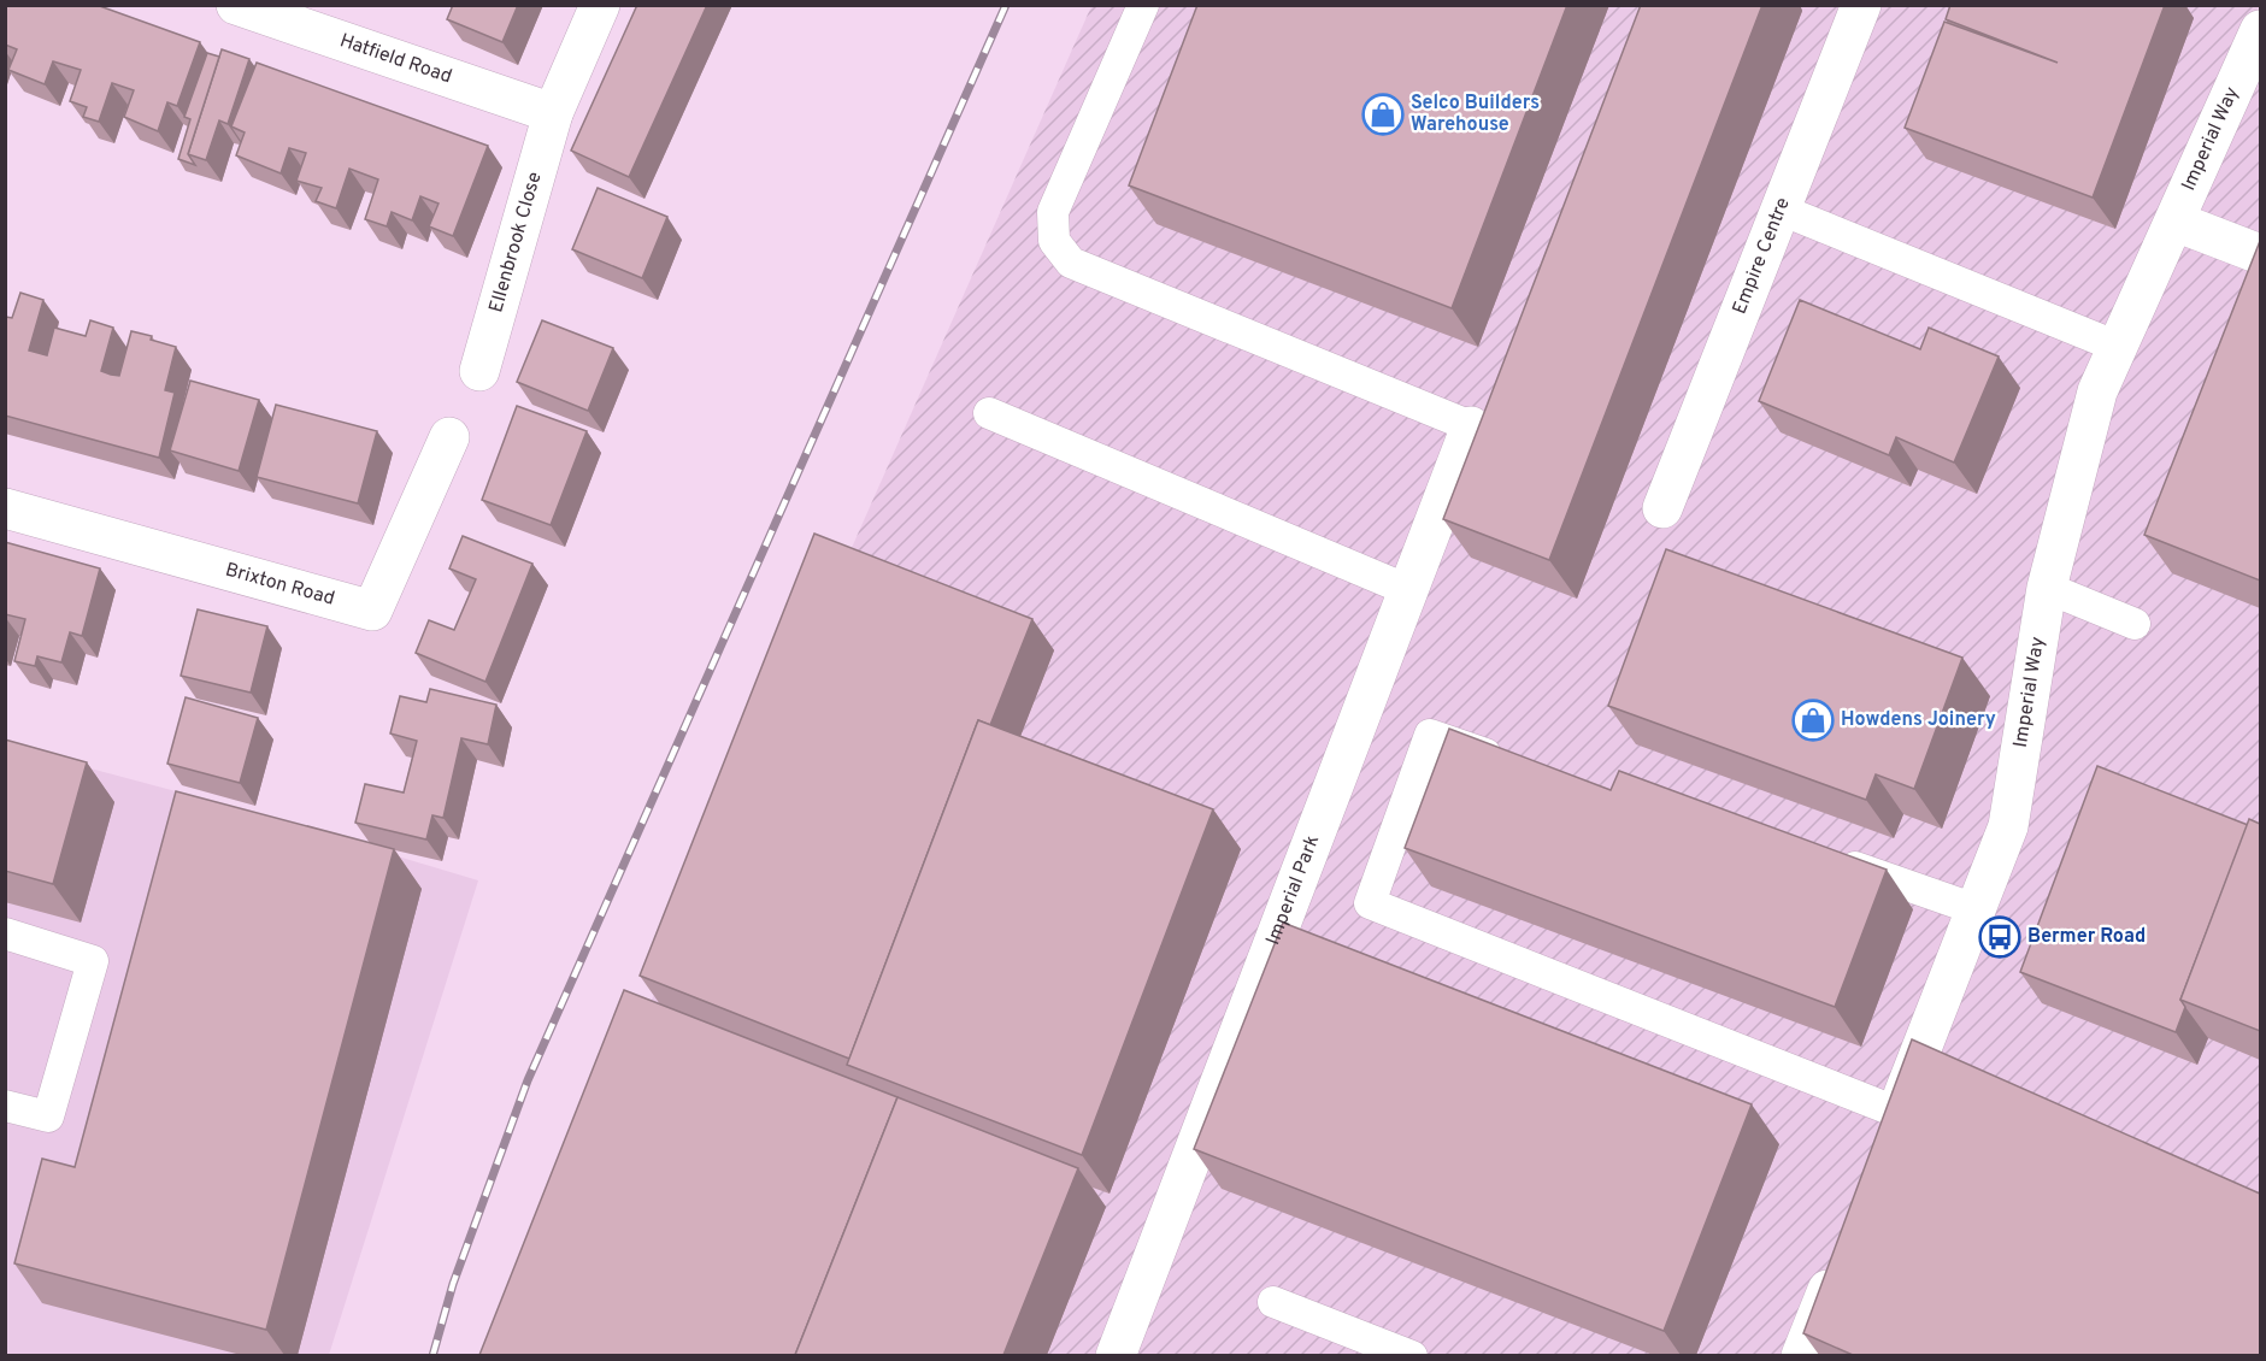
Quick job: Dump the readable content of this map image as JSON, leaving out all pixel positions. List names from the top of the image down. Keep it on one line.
{"streets":{"street":["Hatfield Road","Imperial Way","Ellenbrook Close","Empire Centre","Brixton Road","Imperial Park"]},"crossings":[["Hatfield Road","Ellenbrook Close"]],"places":{"shop":["Selco Builders Warehouse","Howdens Joinery"],"bus stop":["Bermer Road"]}}
